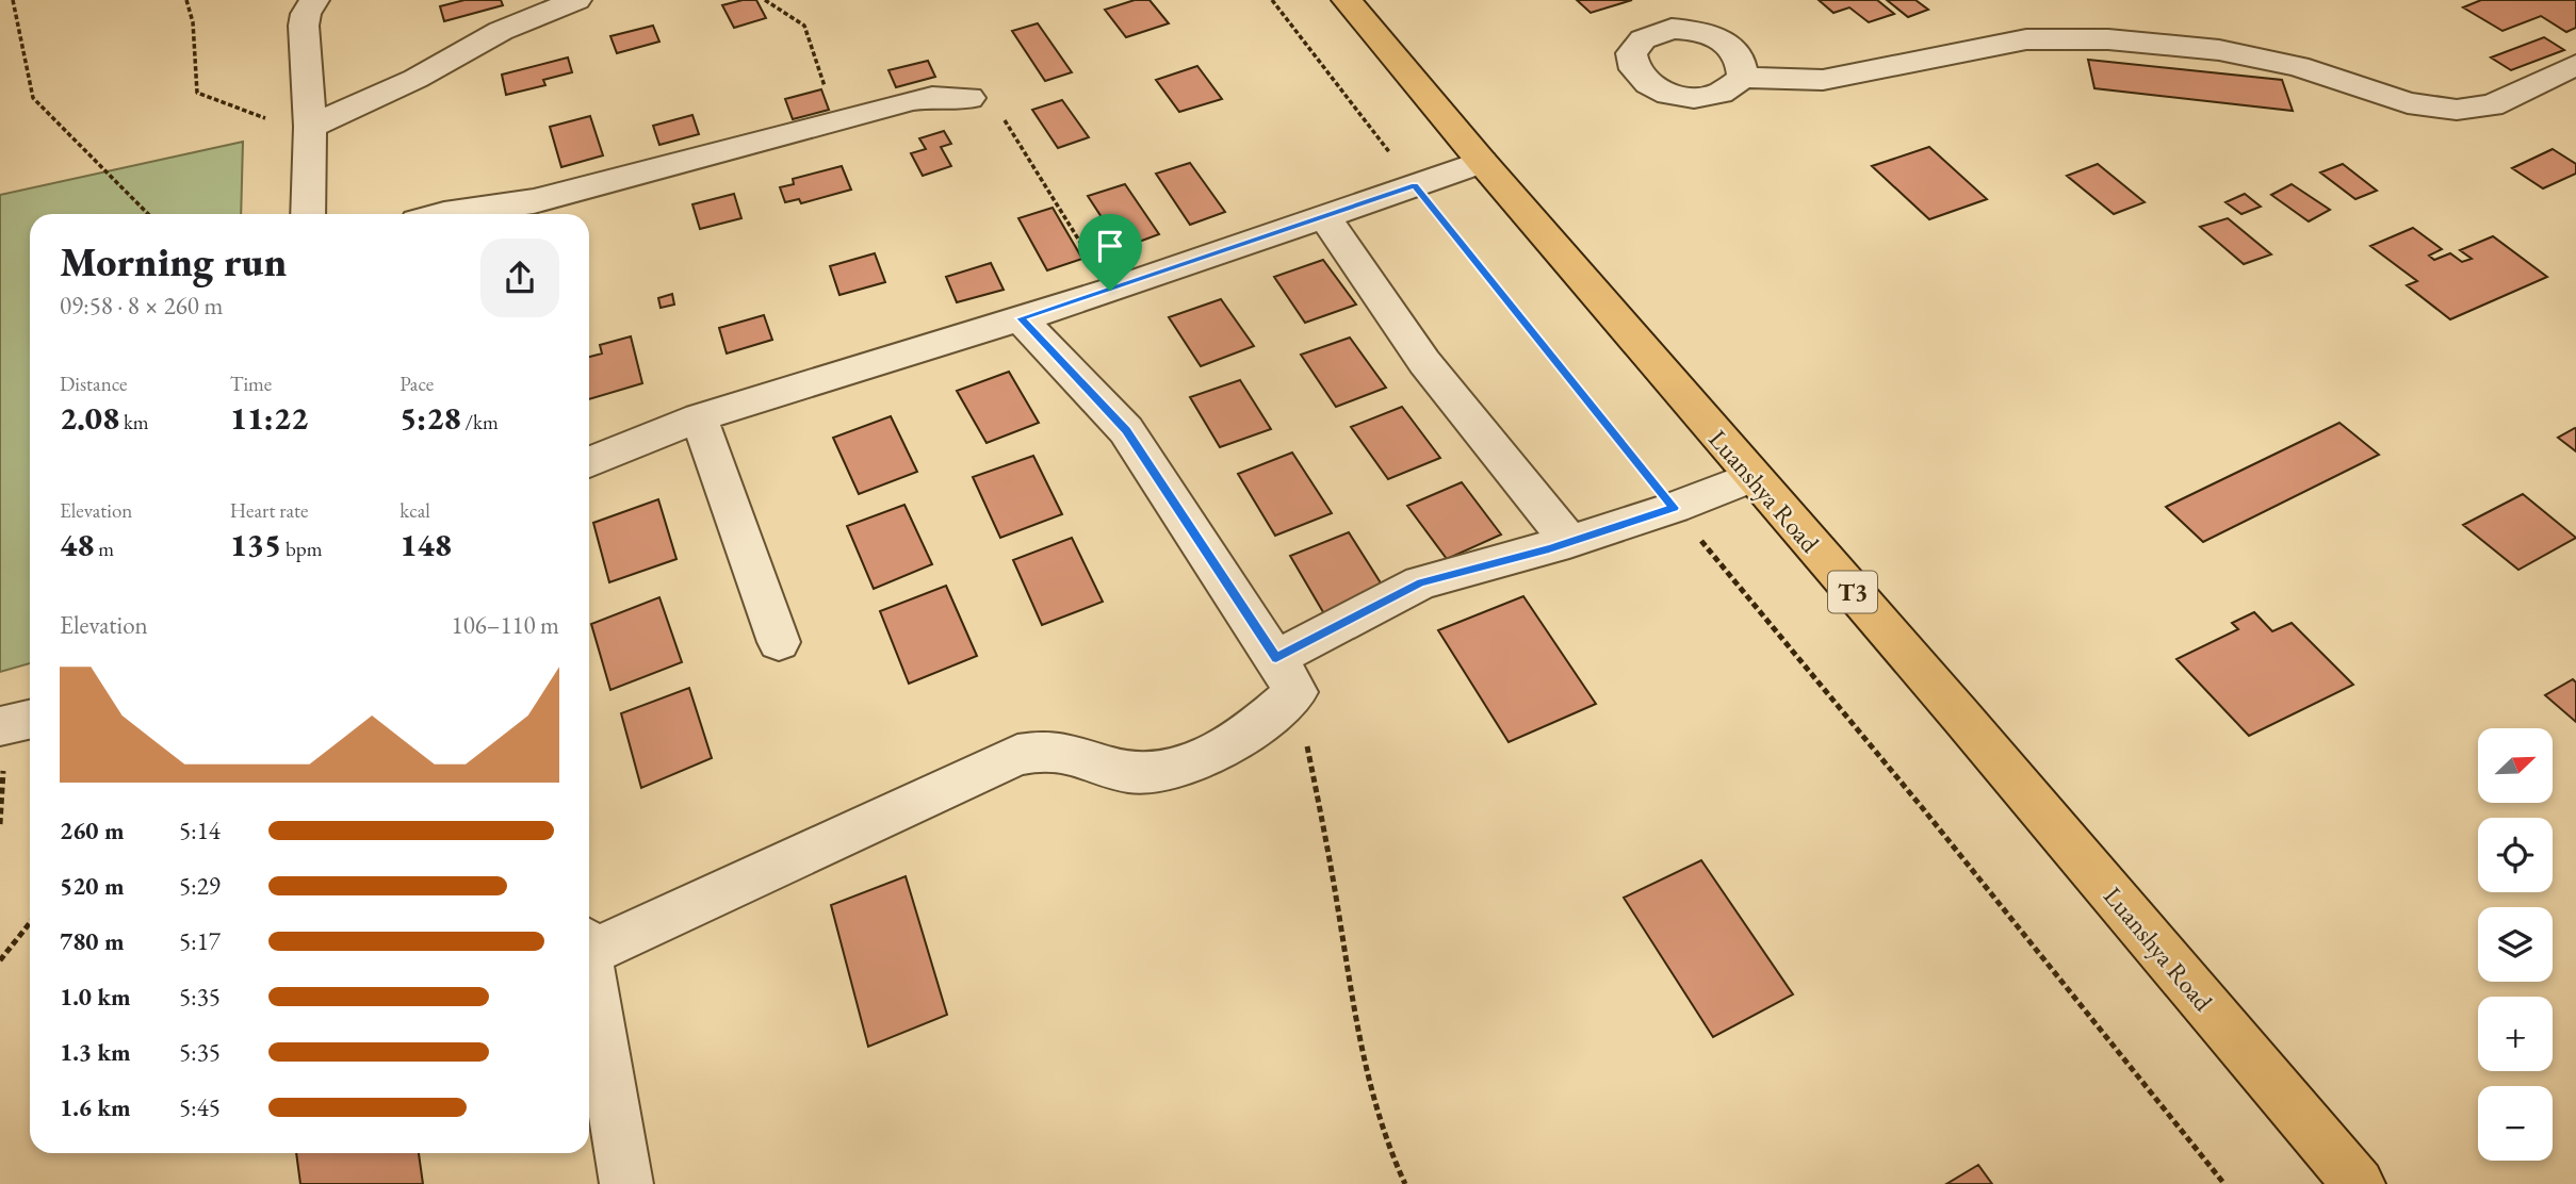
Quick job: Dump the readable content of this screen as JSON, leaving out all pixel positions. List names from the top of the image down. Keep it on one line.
{"streets":{"highway":["Luanshya Road","T3"]},"north":"top right","page":{"heading":["Morning run","09:58 · 8 × 260 m"],"stats":[["Distance","2.08 km"],["Time","11:22"],["Pace","5:28 /km"],["Elevation","48 m"],["Heart rate","135 bpm"],["kcal","148"]],"chart":["Elevation","106–110 m"],"map_buttons":["+","−"],"list":[{"name":"260 m","note":"5:14"},{"name":"520 m","note":"5:29"},{"name":"780 m","note":"5:17"},{"name":"1.0 km","note":"5:35"},{"name":"1.3 km","note":"5:35"},{"name":"1.6 km","note":"5:45"}]}}
